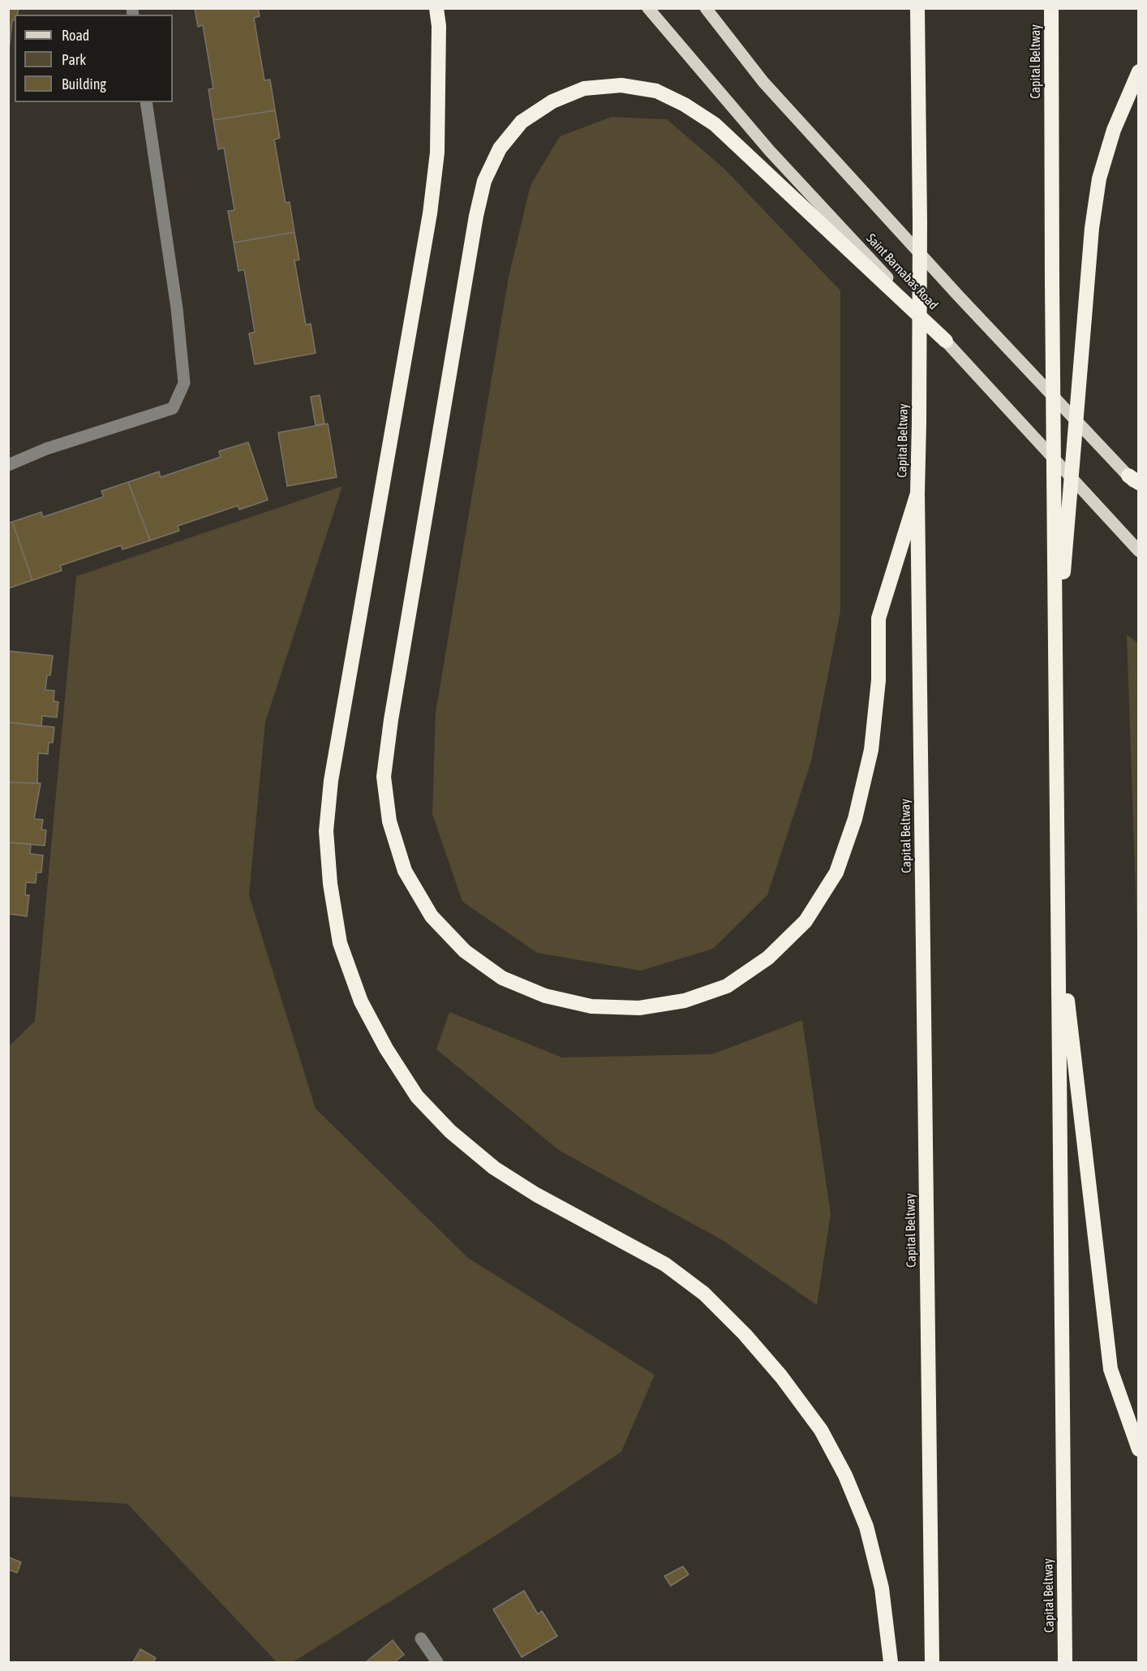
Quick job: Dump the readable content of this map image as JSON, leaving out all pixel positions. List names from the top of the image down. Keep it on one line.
{"streets":{"highway":["Capital Beltway"],"main road":["Saint Barnabas Road"]},"legend":["Road","Park","Building"]}
